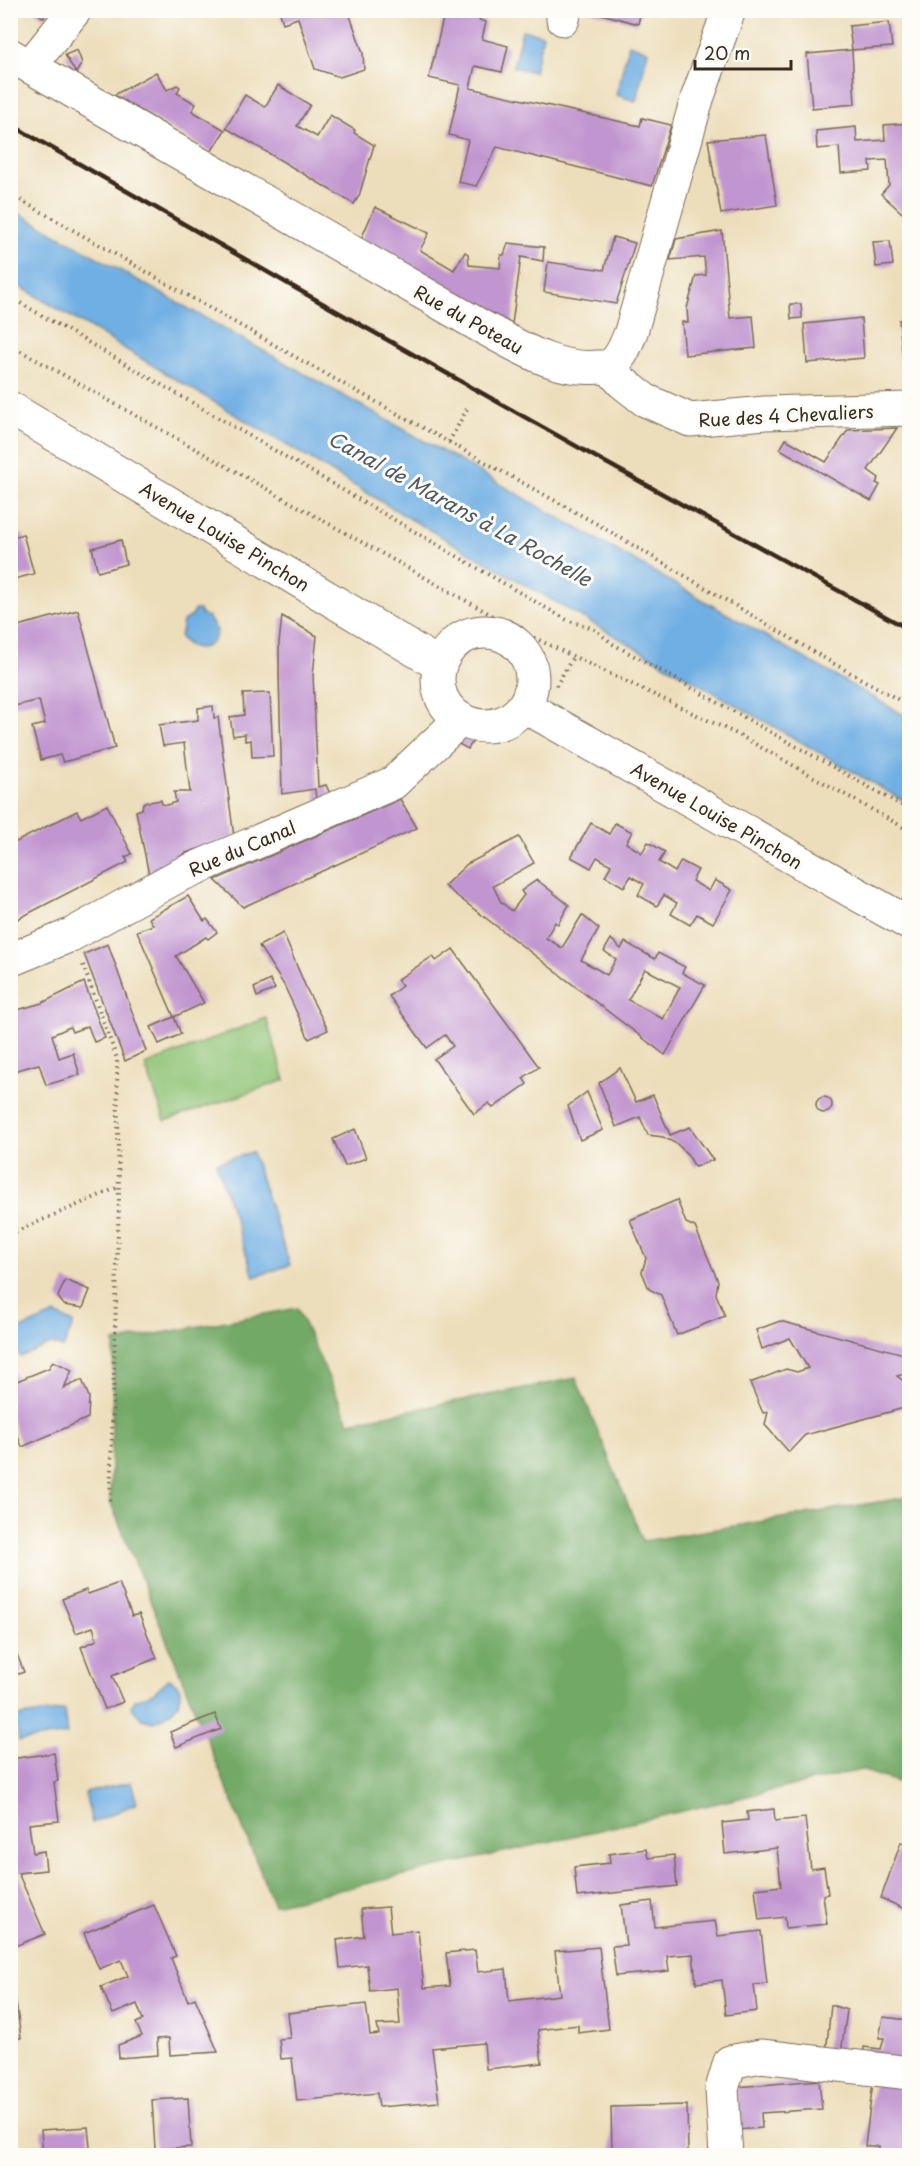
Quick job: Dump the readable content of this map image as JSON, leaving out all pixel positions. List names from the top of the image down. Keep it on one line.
{"streets":{"street":["Rue du Poteau","Rue des 4 Chevaliers","Avenue Louise Pinchon","Rue du Canal"]},"crossings":[["Rue du Poteau","Rue des 4 Chevaliers"],["Avenue Louise Pinchon","Rue du Canal"]],"water":["Canal de Marans à La Rochelle"],"scale_bar":"20 m"}
